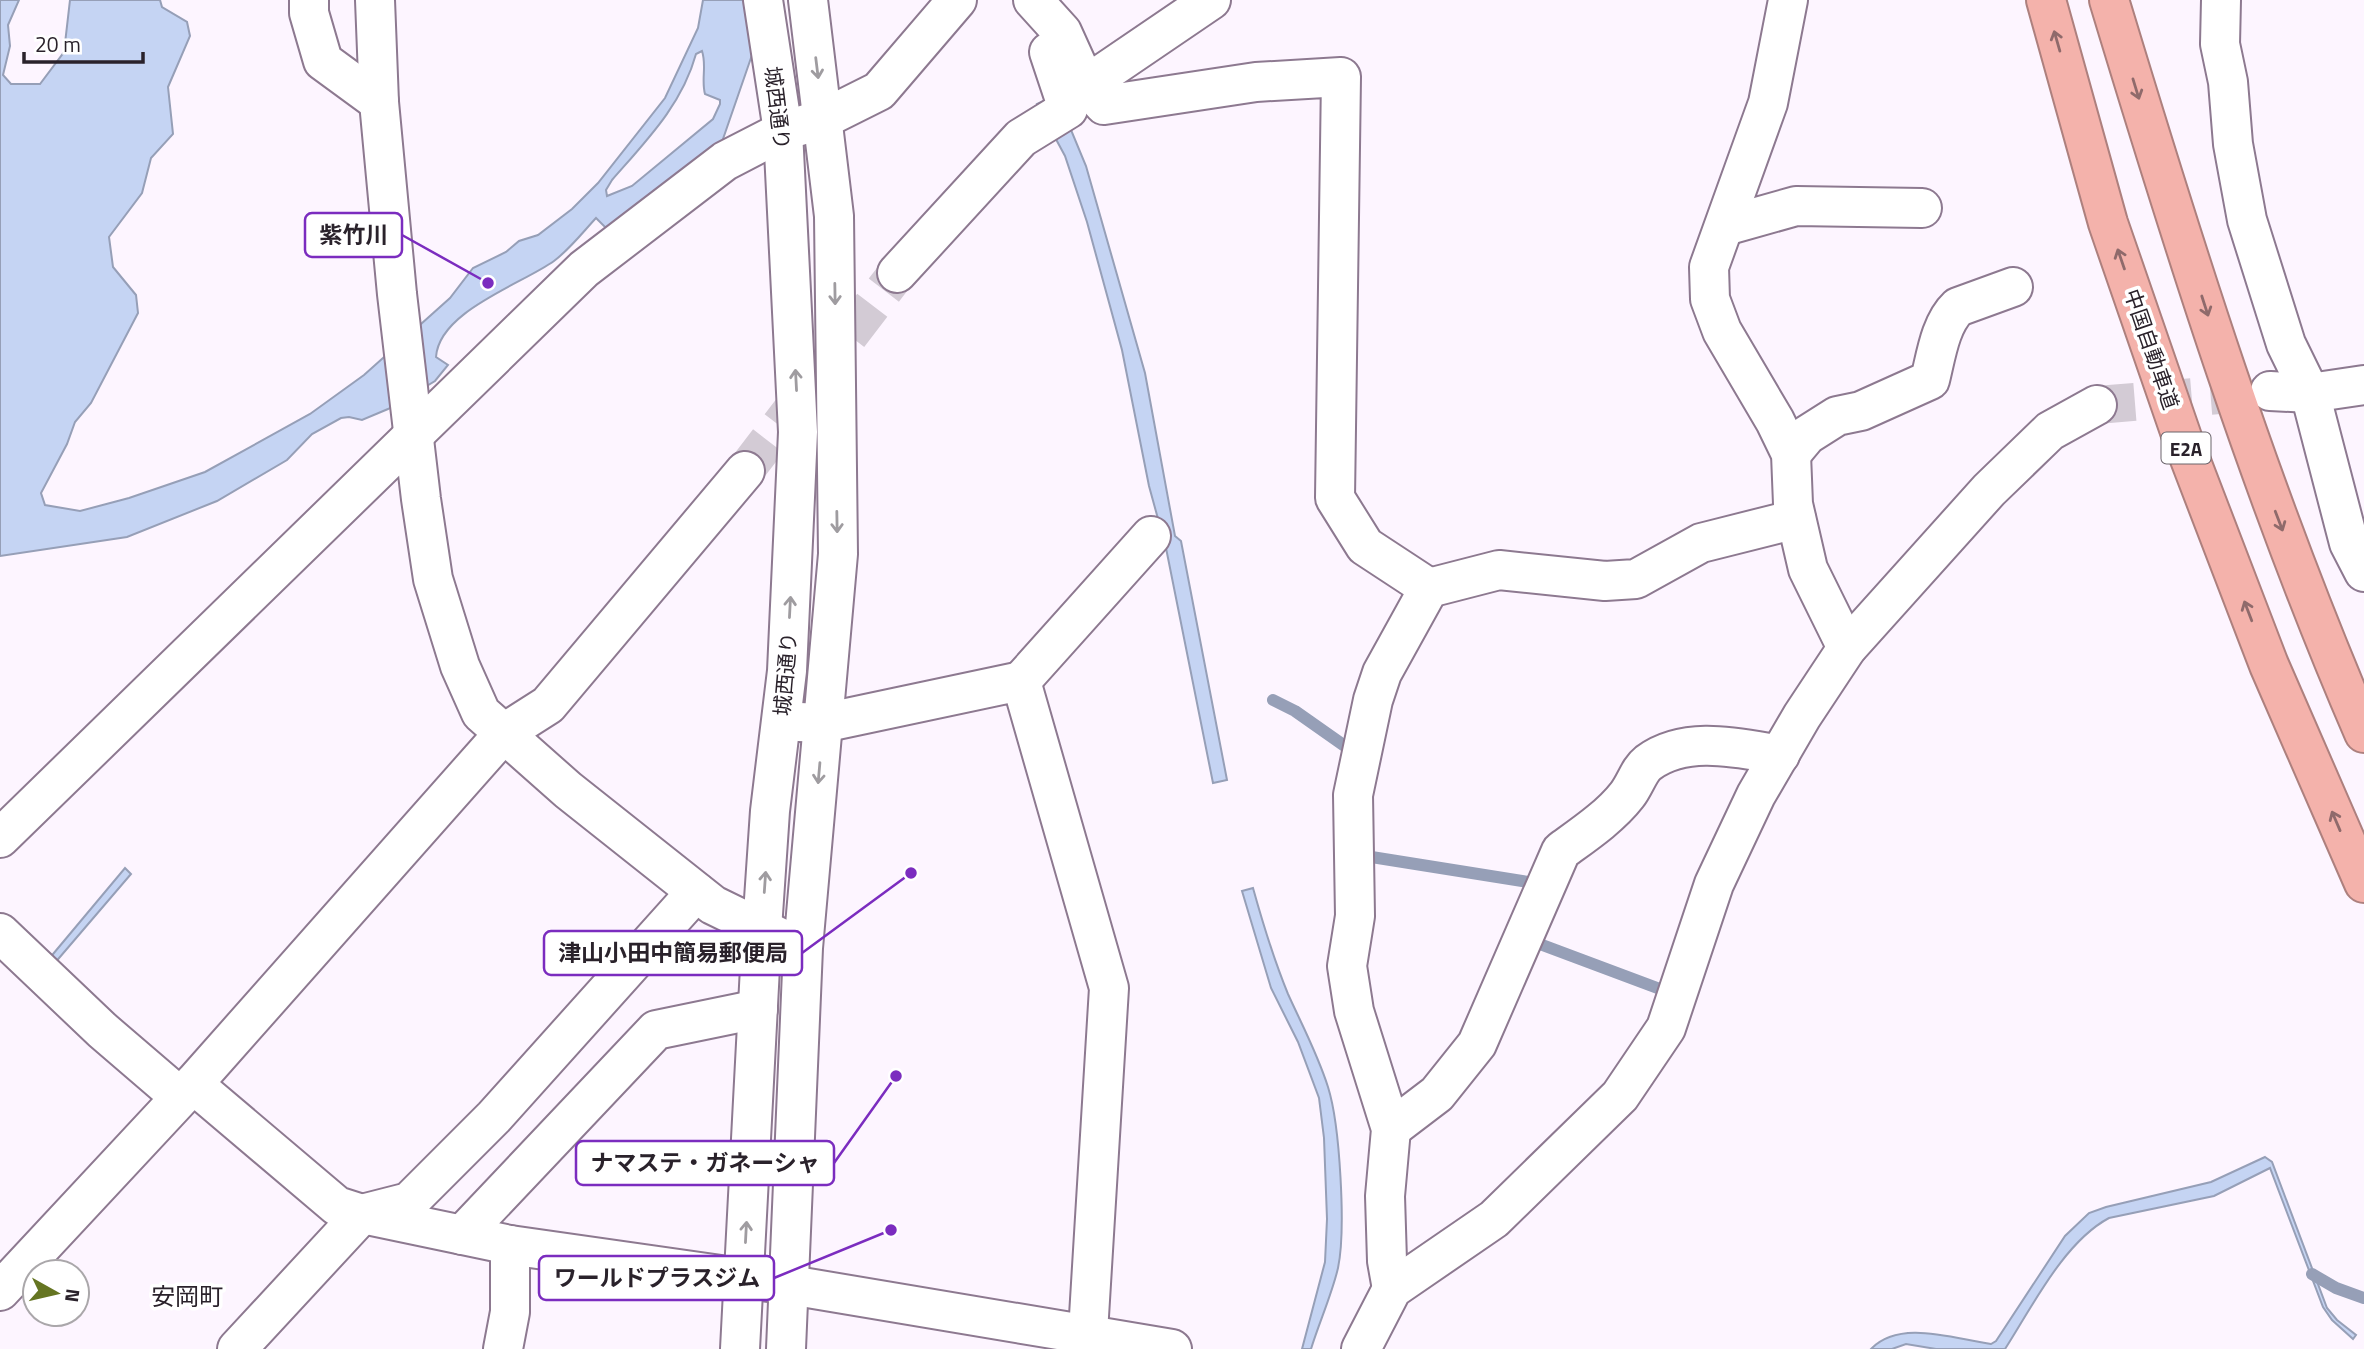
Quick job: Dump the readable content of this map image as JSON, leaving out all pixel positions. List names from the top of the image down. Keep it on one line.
{"streets":{"highway":["中国自動車道","E2A"],"street":["城西通り"]},"districts":["安岡町"],"places":["紫竹川","津山小田中簡易郵便局","ナマステ・ガネーシャ","ワールドプラスジム"],"scale_bar":"20 m","north":"right"}
